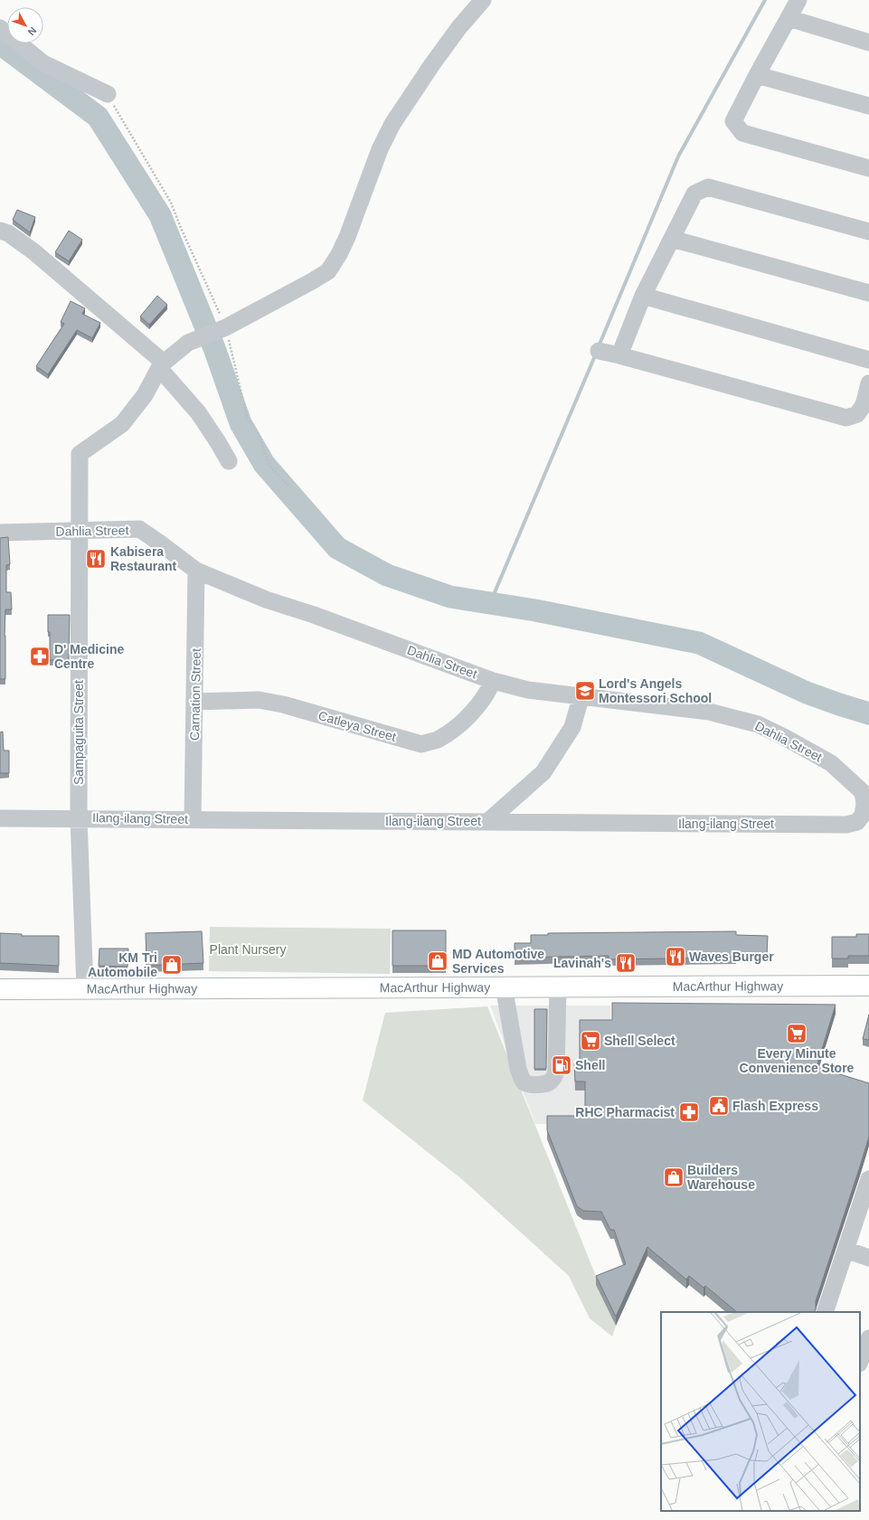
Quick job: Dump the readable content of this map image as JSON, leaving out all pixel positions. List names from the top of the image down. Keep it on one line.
{"streets":{"highway":["MacArthur Highway"],"street":["Dahlia Street","Carnation Street","Catleya Street","Sampaguita Street","Ilang-ilang Street"]},"crossings":[["Dahlia Street","Carnation Street"],["Dahlia Street","Catleya Street"],["Dahlia Street","Sampaguita Street"],["Dahlia Street","Ilang-ilang Street"],["Carnation Street","Catleya Street"],["Carnation Street","Ilang-ilang Street"],["Sampaguita Street","Ilang-ilang Street"],["Sampaguita Street","MacArthur Highway"]],"parks":["Plant Nursery"],"places":{"restaurant":["Kabisera Restaurant","Waves Burger","Lavinah's"],"pharmacy":["D' Medicine Centre","RHC Pharmacist"],"school or university":["Lord's Angels Montessori School"],"shop":["MD Automotive Services","KM Tri Automobile","Builders Warehouse"],"supermarket":["Every Minute Convenience Store","Shell Select"],"fuel station":["Shell"],"public building":["Flash Express"]},"north":"bottom right"}
